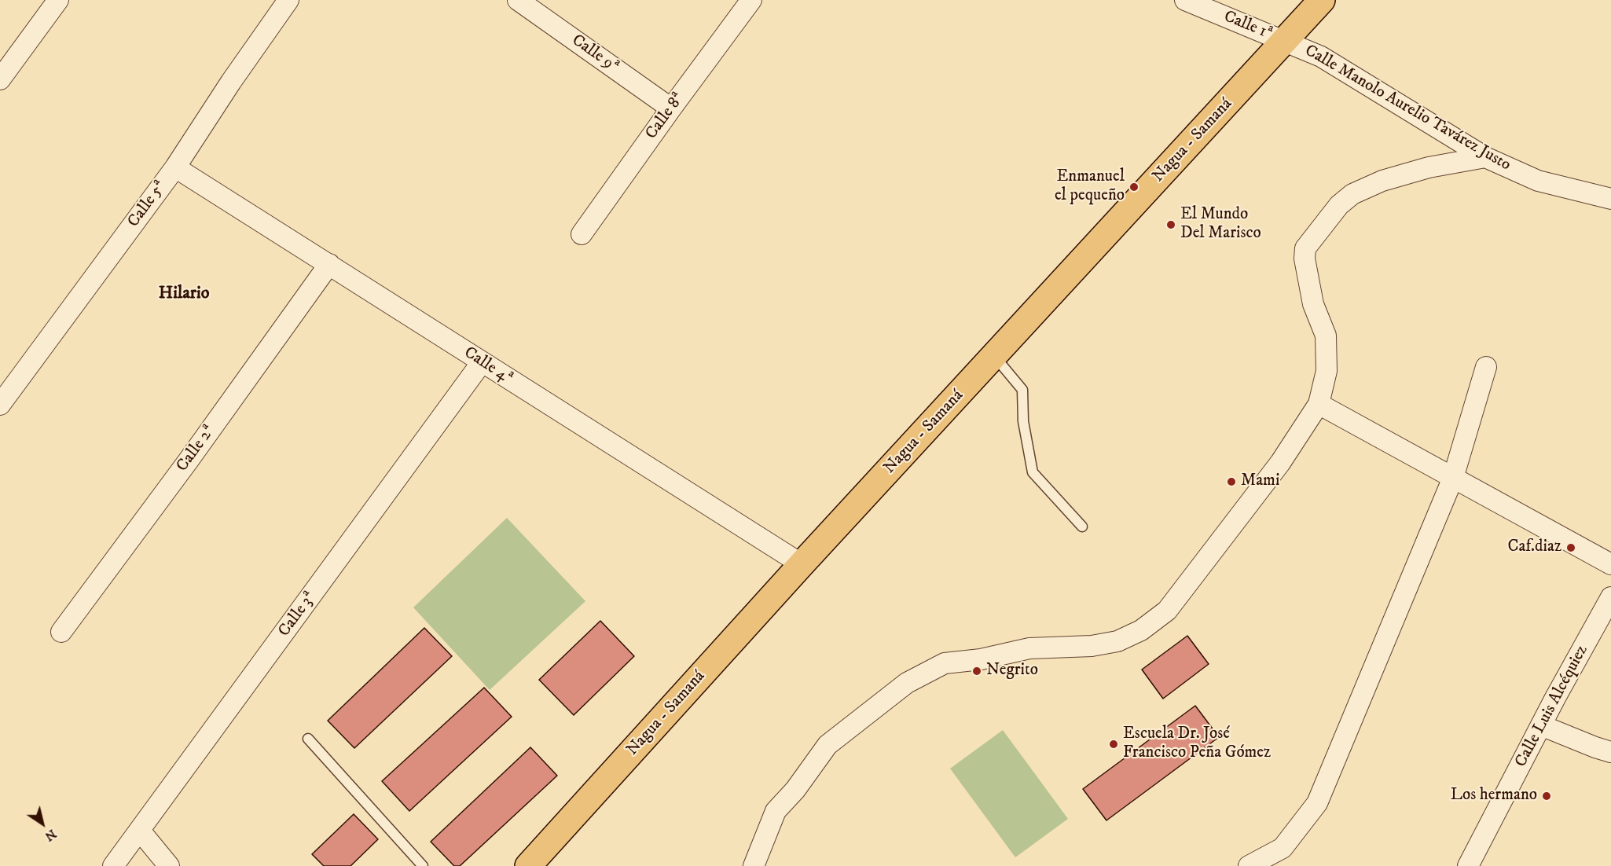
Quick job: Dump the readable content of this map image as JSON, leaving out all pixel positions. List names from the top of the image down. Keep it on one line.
{"streets":{"main road":["Nagua - Samaná"],"street":["Calle 1ª","Calle 9ª","Calle Manolo Aurelio Tavárez Justo","Calle 8ª","Calle 5ª","Calle 4ª","Calle 2ª","Calle 3ª","Calle Luis Alcéquiez"]},"crossings":[["Calle 1ª","Calle Manolo Aurelio Tavárez Justo"],["Calle 1ª","Nagua - Samaná"],["Calle 9ª","Calle 8ª"],["Calle Manolo Aurelio Tavárez Justo","Nagua - Samaná"],["Nagua - Samaná","Calle 4ª"],["Calle 5ª","Calle 4ª"],["Calle 4ª","Calle 2ª"],["Calle 4ª","Calle 3ª"]],"districts":["Hilario"],"places":["Enmanuel el pequeño","El Mundo Del Marisco","Mami","Caf.diaz","Negrito","Escuela Dr. José Francisco Peña Gómez","Los hermano"],"north":"bottom right"}
